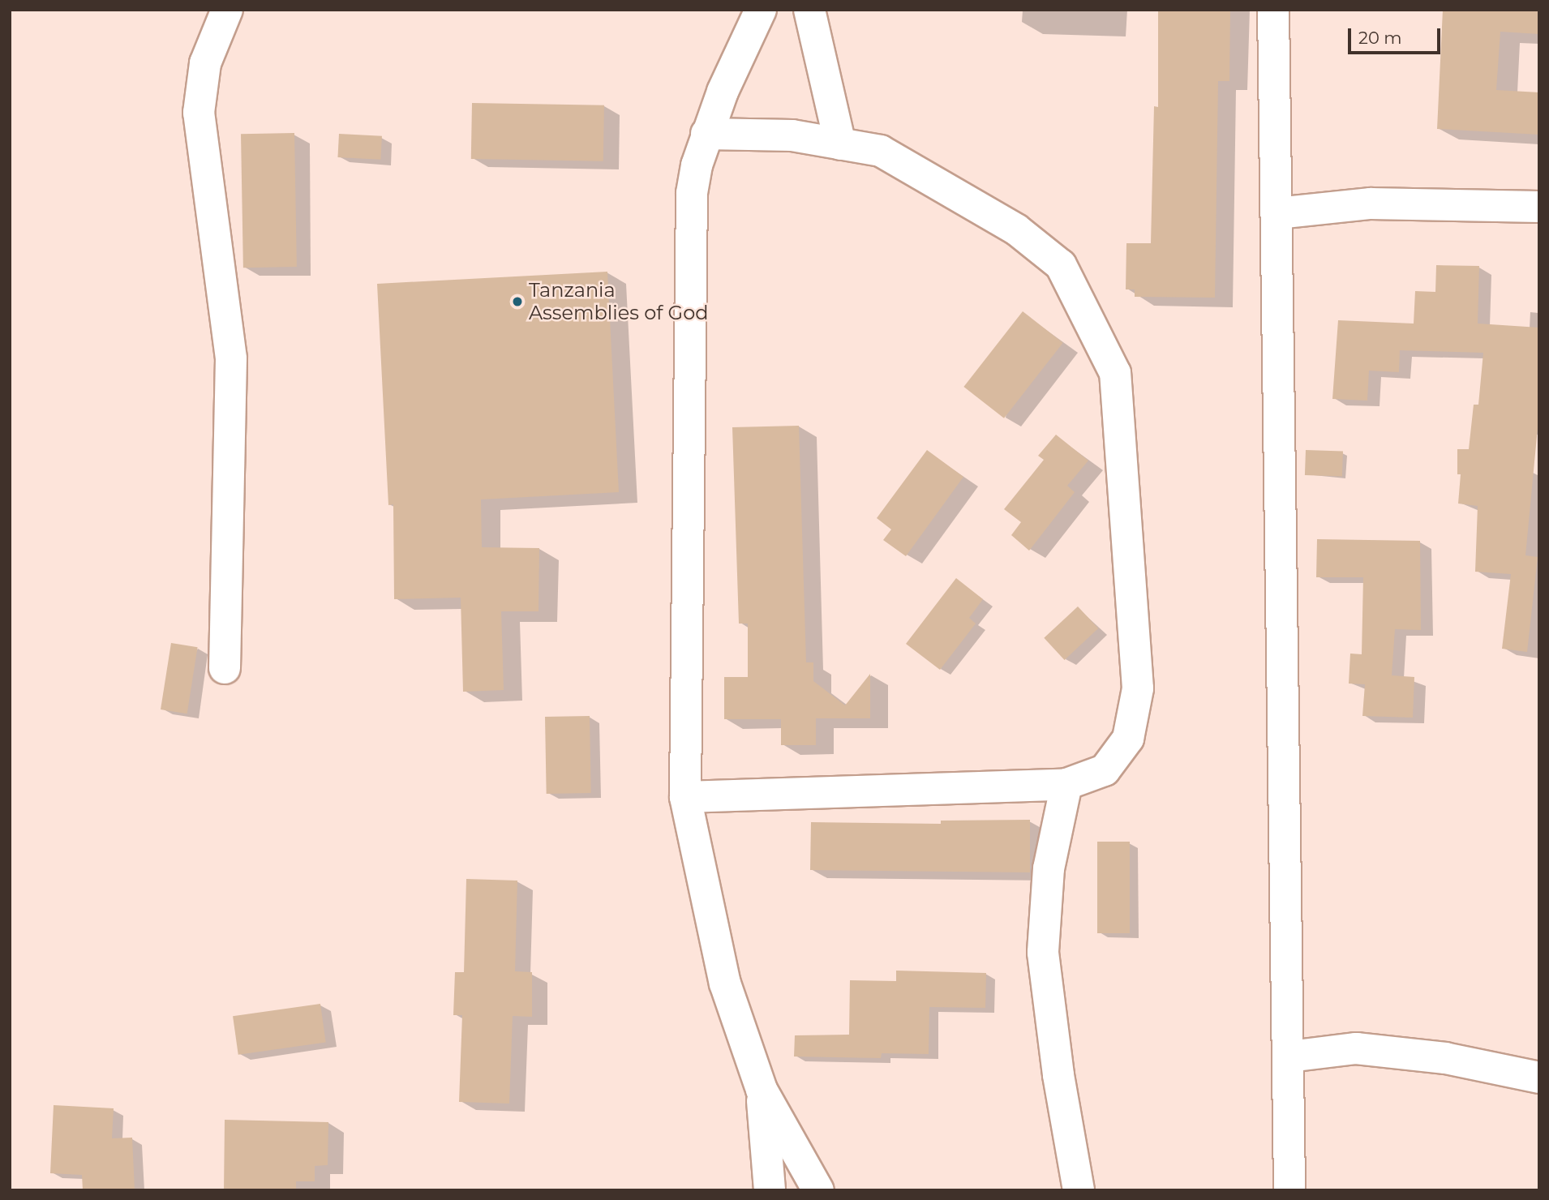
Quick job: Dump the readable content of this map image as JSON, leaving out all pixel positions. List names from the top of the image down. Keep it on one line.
{"places":["Tanzania Assemblies of God"],"scale_bar":"20 m"}
